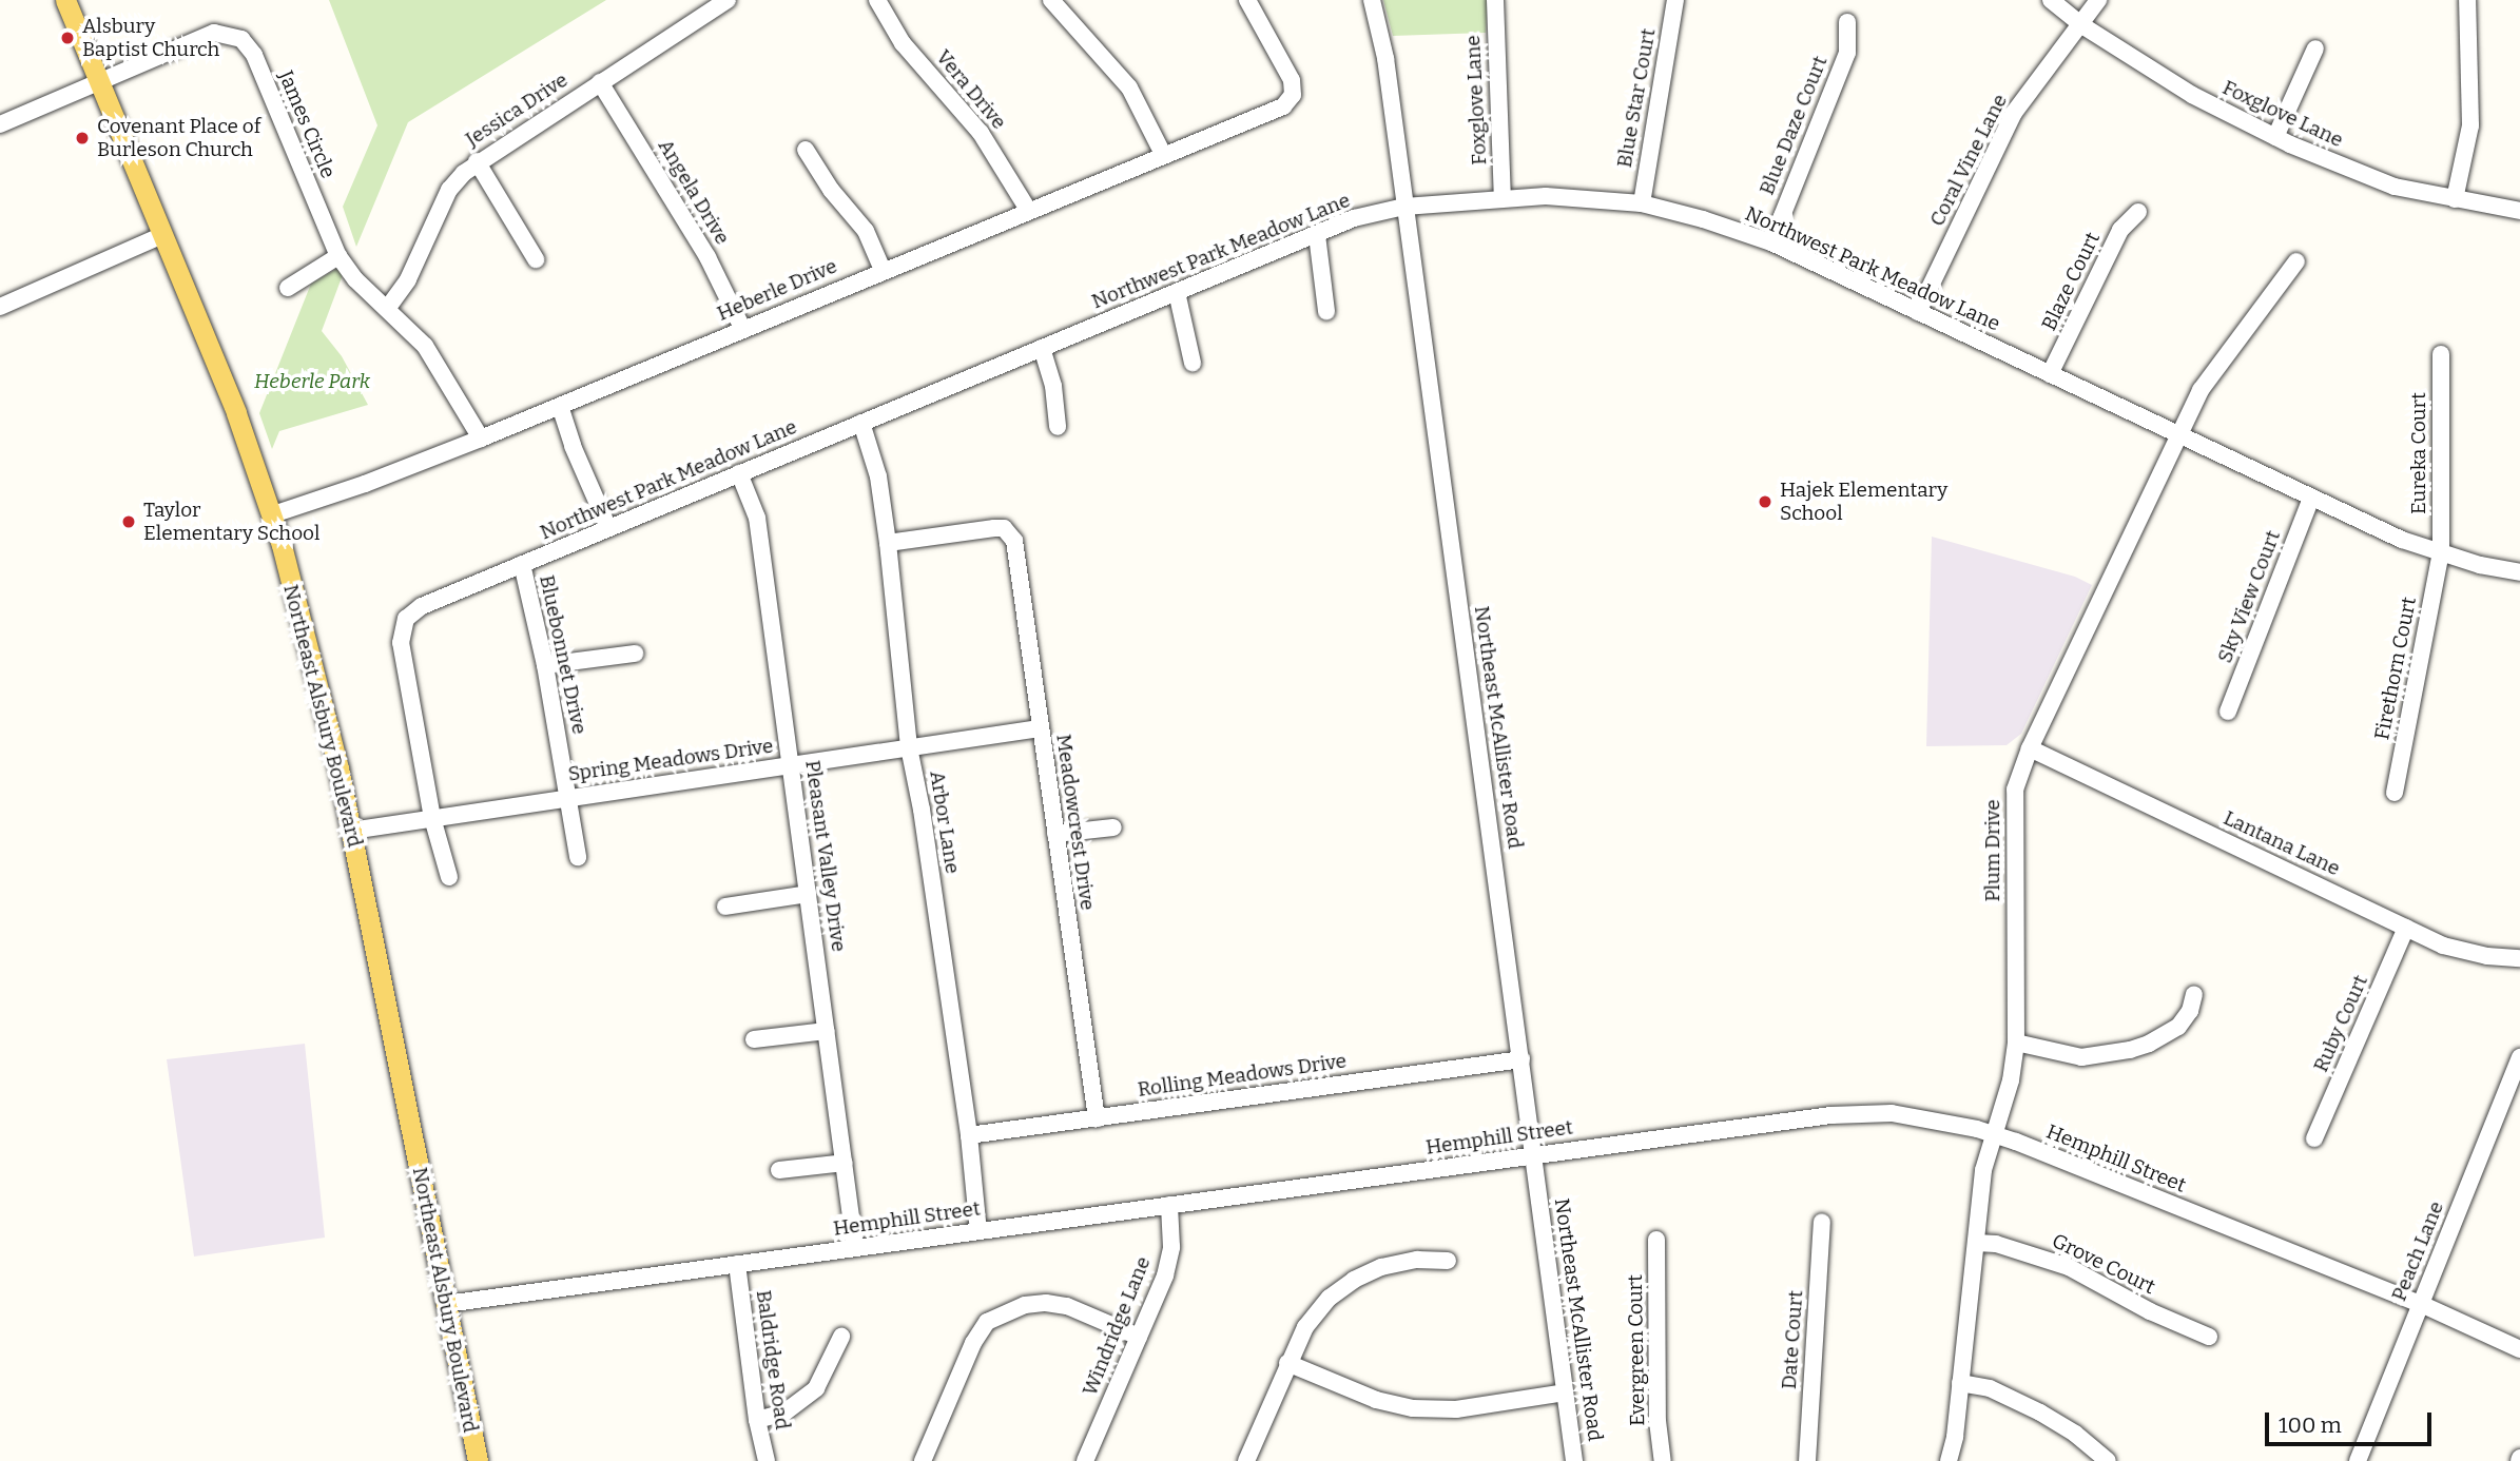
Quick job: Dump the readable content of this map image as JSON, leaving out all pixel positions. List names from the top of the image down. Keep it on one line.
{"streets":{"main road":["Northeast Alsbury Boulevard"],"street":["Vera Drive","Blue Star Court","Foxglove Lane","Jessica Drive","James Circle","Blue Daze Court","Coral Vine Lane","Angela Drive","Northwest Park Meadow Lane","Blaze Court","Heberle Drive","Eureka Court","Sky View Court","Bluebonnet Drive","Firethorn Court","Northeast McAllister Road","Spring Meadows Drive","Arbor Lane","Meadowcrest Drive","Lantana Lane","Plum Drive","Pleasant Valley Drive","Ruby Court","Rolling Meadows Drive","Hemphill Street","Peach Lane","Grove Court","Windridge Lane","Date Court","Evergreen Court","Baldridge Road"]},"crossings":[["Vera Drive","Heberle Drive"],["Blue Star Court","Northwest Park Meadow Lane"],["Foxglove Lane","Coral Vine Lane"],["Foxglove Lane","Northwest Park Meadow Lane"],["Jessica Drive","James Circle"],["Jessica Drive","Angela Drive"],["James Circle","Heberle Drive"],["James Circle","Northeast Alsbury Boulevard"],["Blue Daze Court","Northwest Park Meadow Lane"],["Coral Vine Lane","Northwest Park Meadow Lane"],["Angela Drive","Heberle Drive"],["Northwest Park Meadow Lane","Blaze Court"],["Northwest Park Meadow Lane","Eureka Court"],["Northwest Park Meadow Lane","Sky View Court"],["Northwest Park Meadow Lane","Bluebonnet Drive"],["Northwest Park Meadow Lane","Firethorn Court"],["Northwest Park Meadow Lane","Northeast McAllister Road"],["Northwest Park Meadow Lane","Spring Meadows Drive"],["Northwest Park Meadow Lane","Arbor Lane"],["Northwest Park Meadow Lane","Plum Drive"],["Northwest Park Meadow Lane","Pleasant Valley Drive"],["Heberle Drive","Northeast Alsbury Boulevard"],["Eureka Court","Firethorn Court"],["Bluebonnet Drive","Spring Meadows Drive"],["Northeast Alsbury Boulevard","Spring Meadows Drive"],["Northeast Alsbury Boulevard","Hemphill Street"],["Northeast McAllister Road","Rolling Meadows Drive"],["Northeast McAllister Road","Hemphill Street"],["Spring Meadows Drive","Arbor Lane"],["Spring Meadows Drive","Meadowcrest Drive"],["Spring Meadows Drive","Pleasant Valley Drive"],["Arbor Lane","Meadowcrest Drive"],["Arbor Lane","Rolling Meadows Drive"],["Arbor Lane","Hemphill Street"],["Meadowcrest Drive","Rolling Meadows Drive"],["Lantana Lane","Plum Drive"],["Lantana Lane","Ruby Court"],["Plum Drive","Hemphill Street"],["Plum Drive","Grove Court"],["Pleasant Valley Drive","Hemphill Street"],["Hemphill Street","Peach Lane"],["Hemphill Street","Windridge Lane"],["Hemphill Street","Baldridge Road"]],"parks":["Heberle Park"],"places":["Alsbury Baptist Church","Covenant Place of Burleson Church","Hajek Elementary School","Taylor Elementary School"],"scale_bar":"100 m"}
